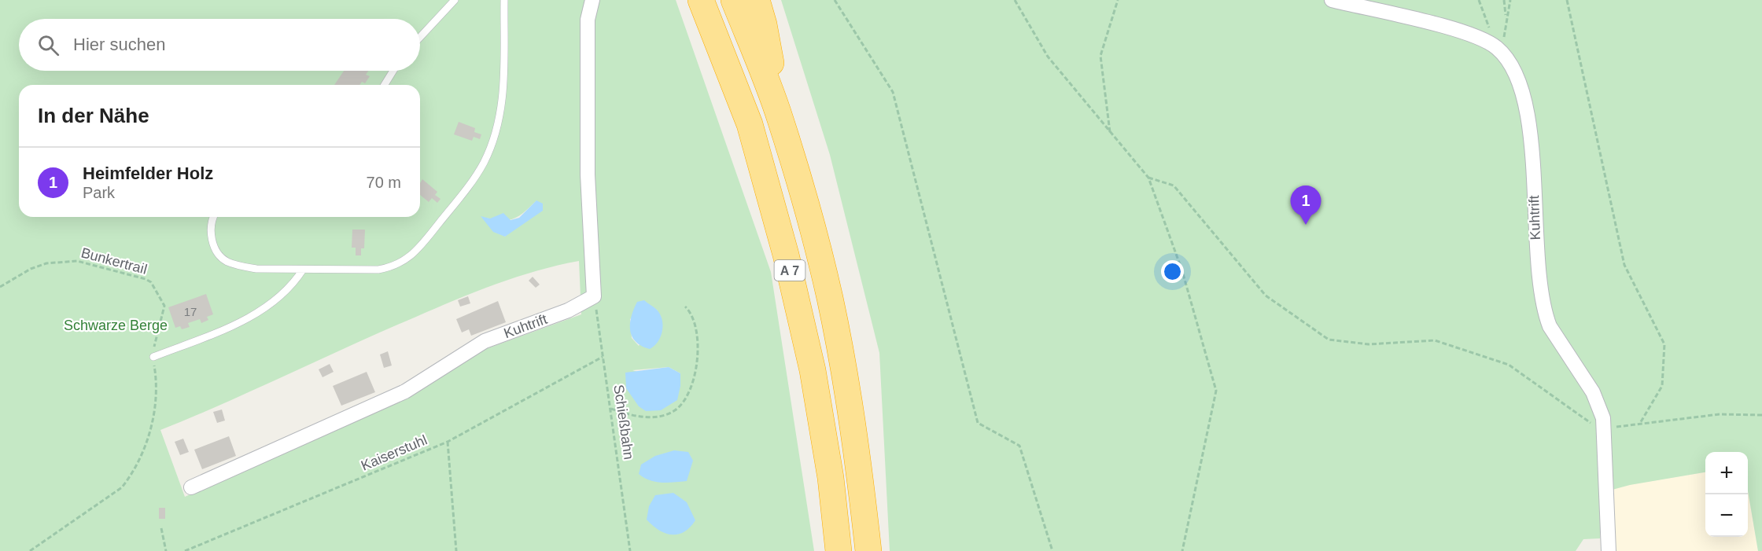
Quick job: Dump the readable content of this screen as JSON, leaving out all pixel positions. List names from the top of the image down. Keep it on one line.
{"streets":{"highway":["A 7"],"street":["Kuhtrift"],"path":["Bunkertrail","Schießbahn","Kaiserstuhl"]},"crossings":[["Kuhtrift","Schießbahn"],["Schießbahn","Kaiserstuhl"]],"parks":["Schwarze Berge"],"house_numbers":["17"],"page":{"search":"Hier suchen","heading":"In der Nähe","list":[{"mark":"1","name":"Heimfelder Holz","note":"Park","value":"70 m"}],"pins":"1","map_buttons":["+","−"]}}
